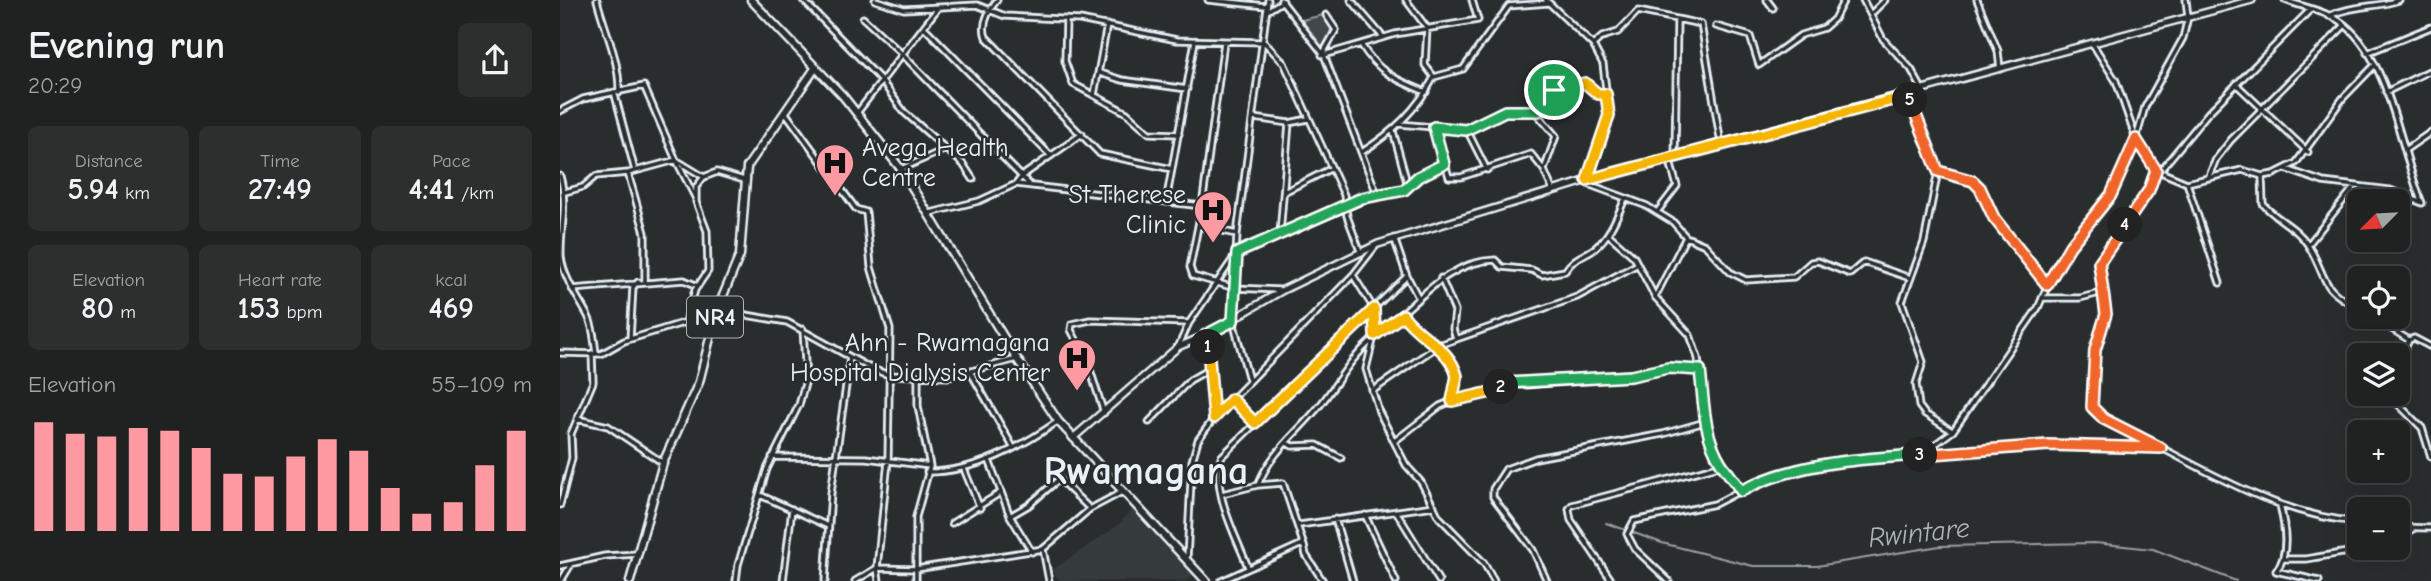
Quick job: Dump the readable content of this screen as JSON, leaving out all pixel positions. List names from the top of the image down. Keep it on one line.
{"streets":{"highway":["NR4"]},"districts":["Rwamagana"],"water":["Rwintare"],"places":{"hospital":["Avega Health Centre","St Therese Clinic","Ahn - Rwamagana Hospital Dialysis Center"]},"north":"bottom left","page":{"heading":["Evening run","20:29"],"pins":["5","4","1","2","3"],"stats":[["Distance","5.94 km"],["Time","27:49"],["Pace","4:41 /km"],["Elevation","80 m"],["Heart rate","153 bpm"],["kcal","469"]],"map_buttons":["+","−"],"chart":["Elevation","55–109 m"]}}
